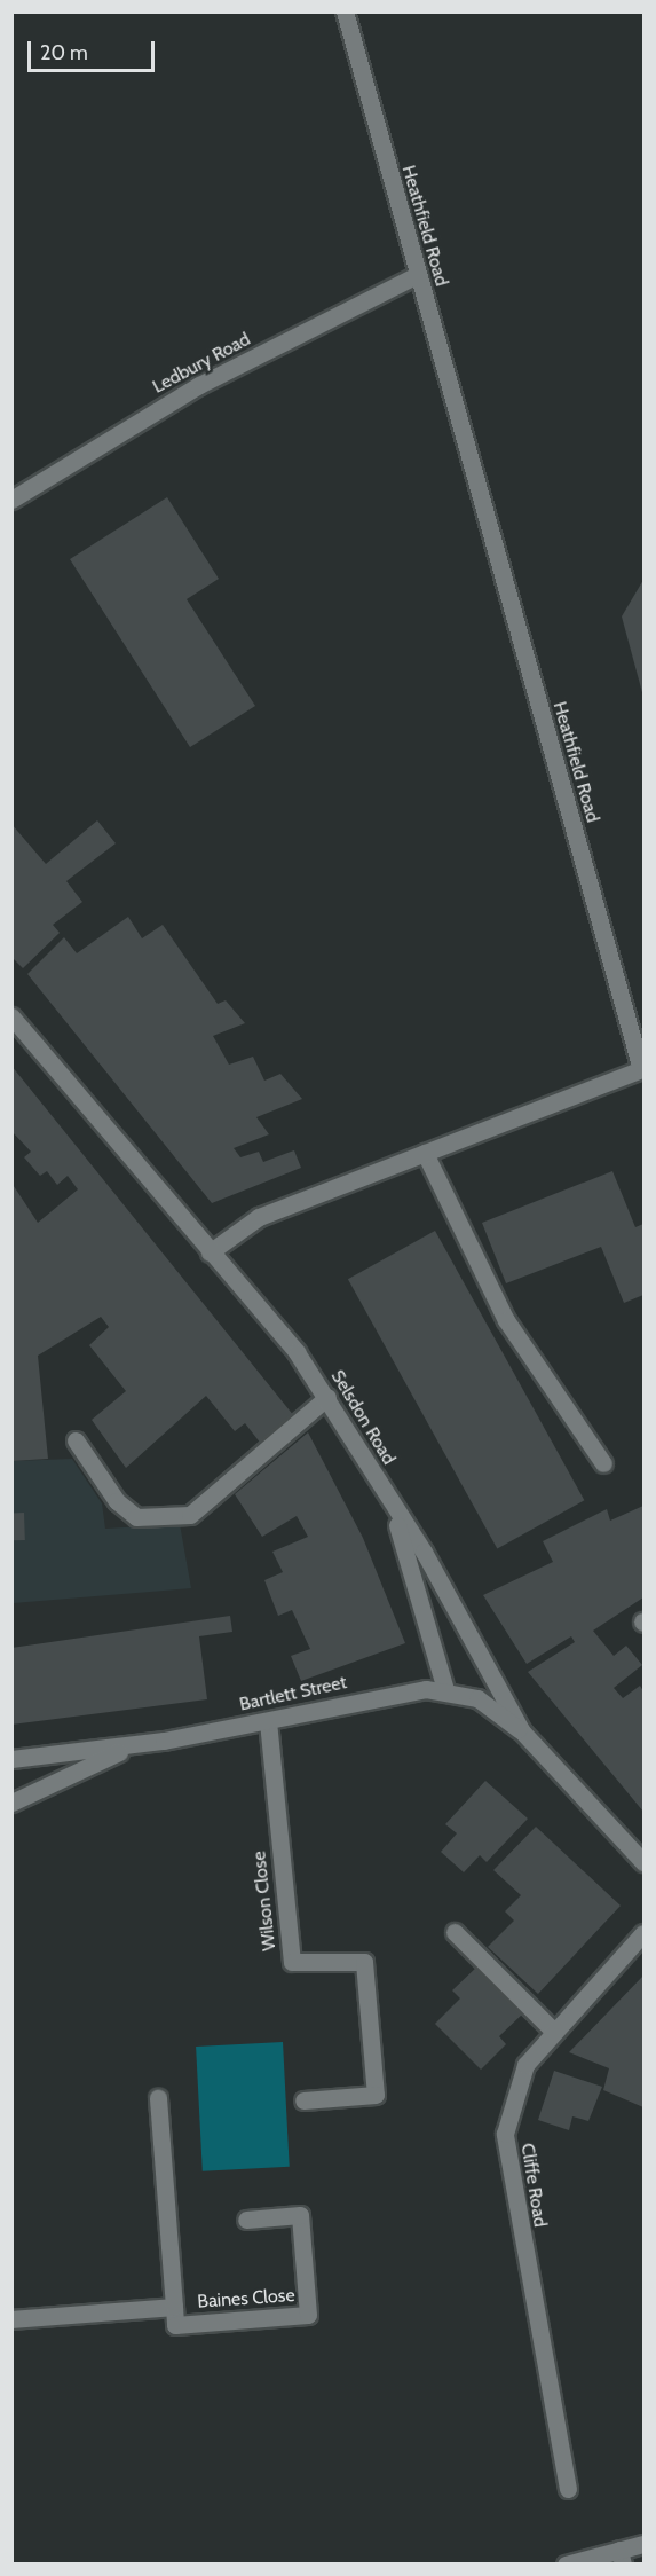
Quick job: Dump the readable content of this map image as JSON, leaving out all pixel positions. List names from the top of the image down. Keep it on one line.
{"streets":{"street":["Heathfield Road","Ledbury Road","Selsdon Road","Bartlett Street","Wilson Close","Cliffe Road","Baines Close"]},"crossings":[["Heathfield Road","Ledbury Road"],["Heathfield Road","Selsdon Road"],["Selsdon Road","Bartlett Street"],["Bartlett Street","Wilson Close"]],"scale_bar":"20 m"}
